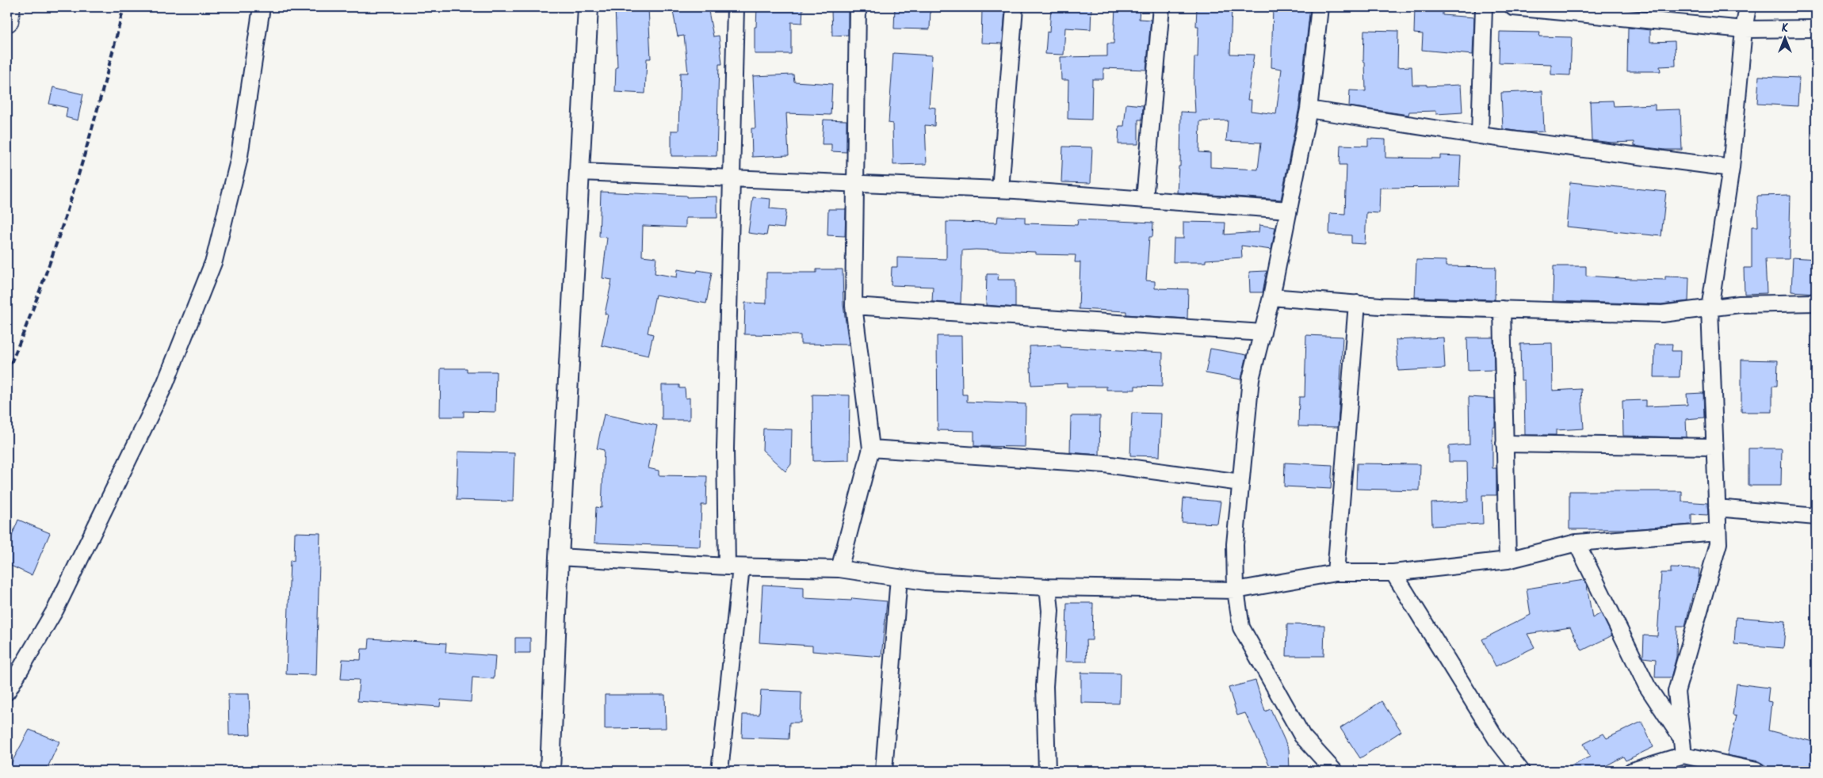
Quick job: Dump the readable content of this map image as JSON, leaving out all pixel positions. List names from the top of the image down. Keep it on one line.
{"north":"top"}
